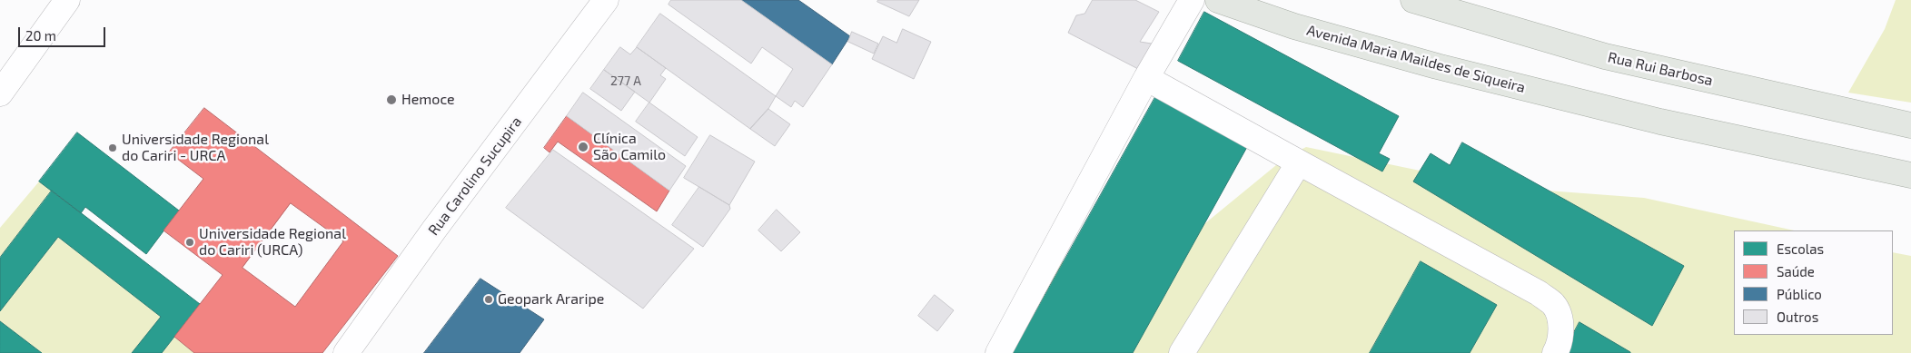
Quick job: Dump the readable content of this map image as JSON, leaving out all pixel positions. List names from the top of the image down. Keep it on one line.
{"streets":{"main road":["Avenida Maria Maildes de Siqueira","Rua Rui Barbosa"],"street":["Rua Carolino Sucupira"]},"places":["Hemoce","Clínica São Camilo","Universidade Regional do Cariri - URCA","Universidade Regional do Cariri (URCA)","Geopark Araripe"],"house_numbers":["277 A"],"legend":["Escolas","Saúde","Público","Outros"],"scale_bar":"20 m"}
